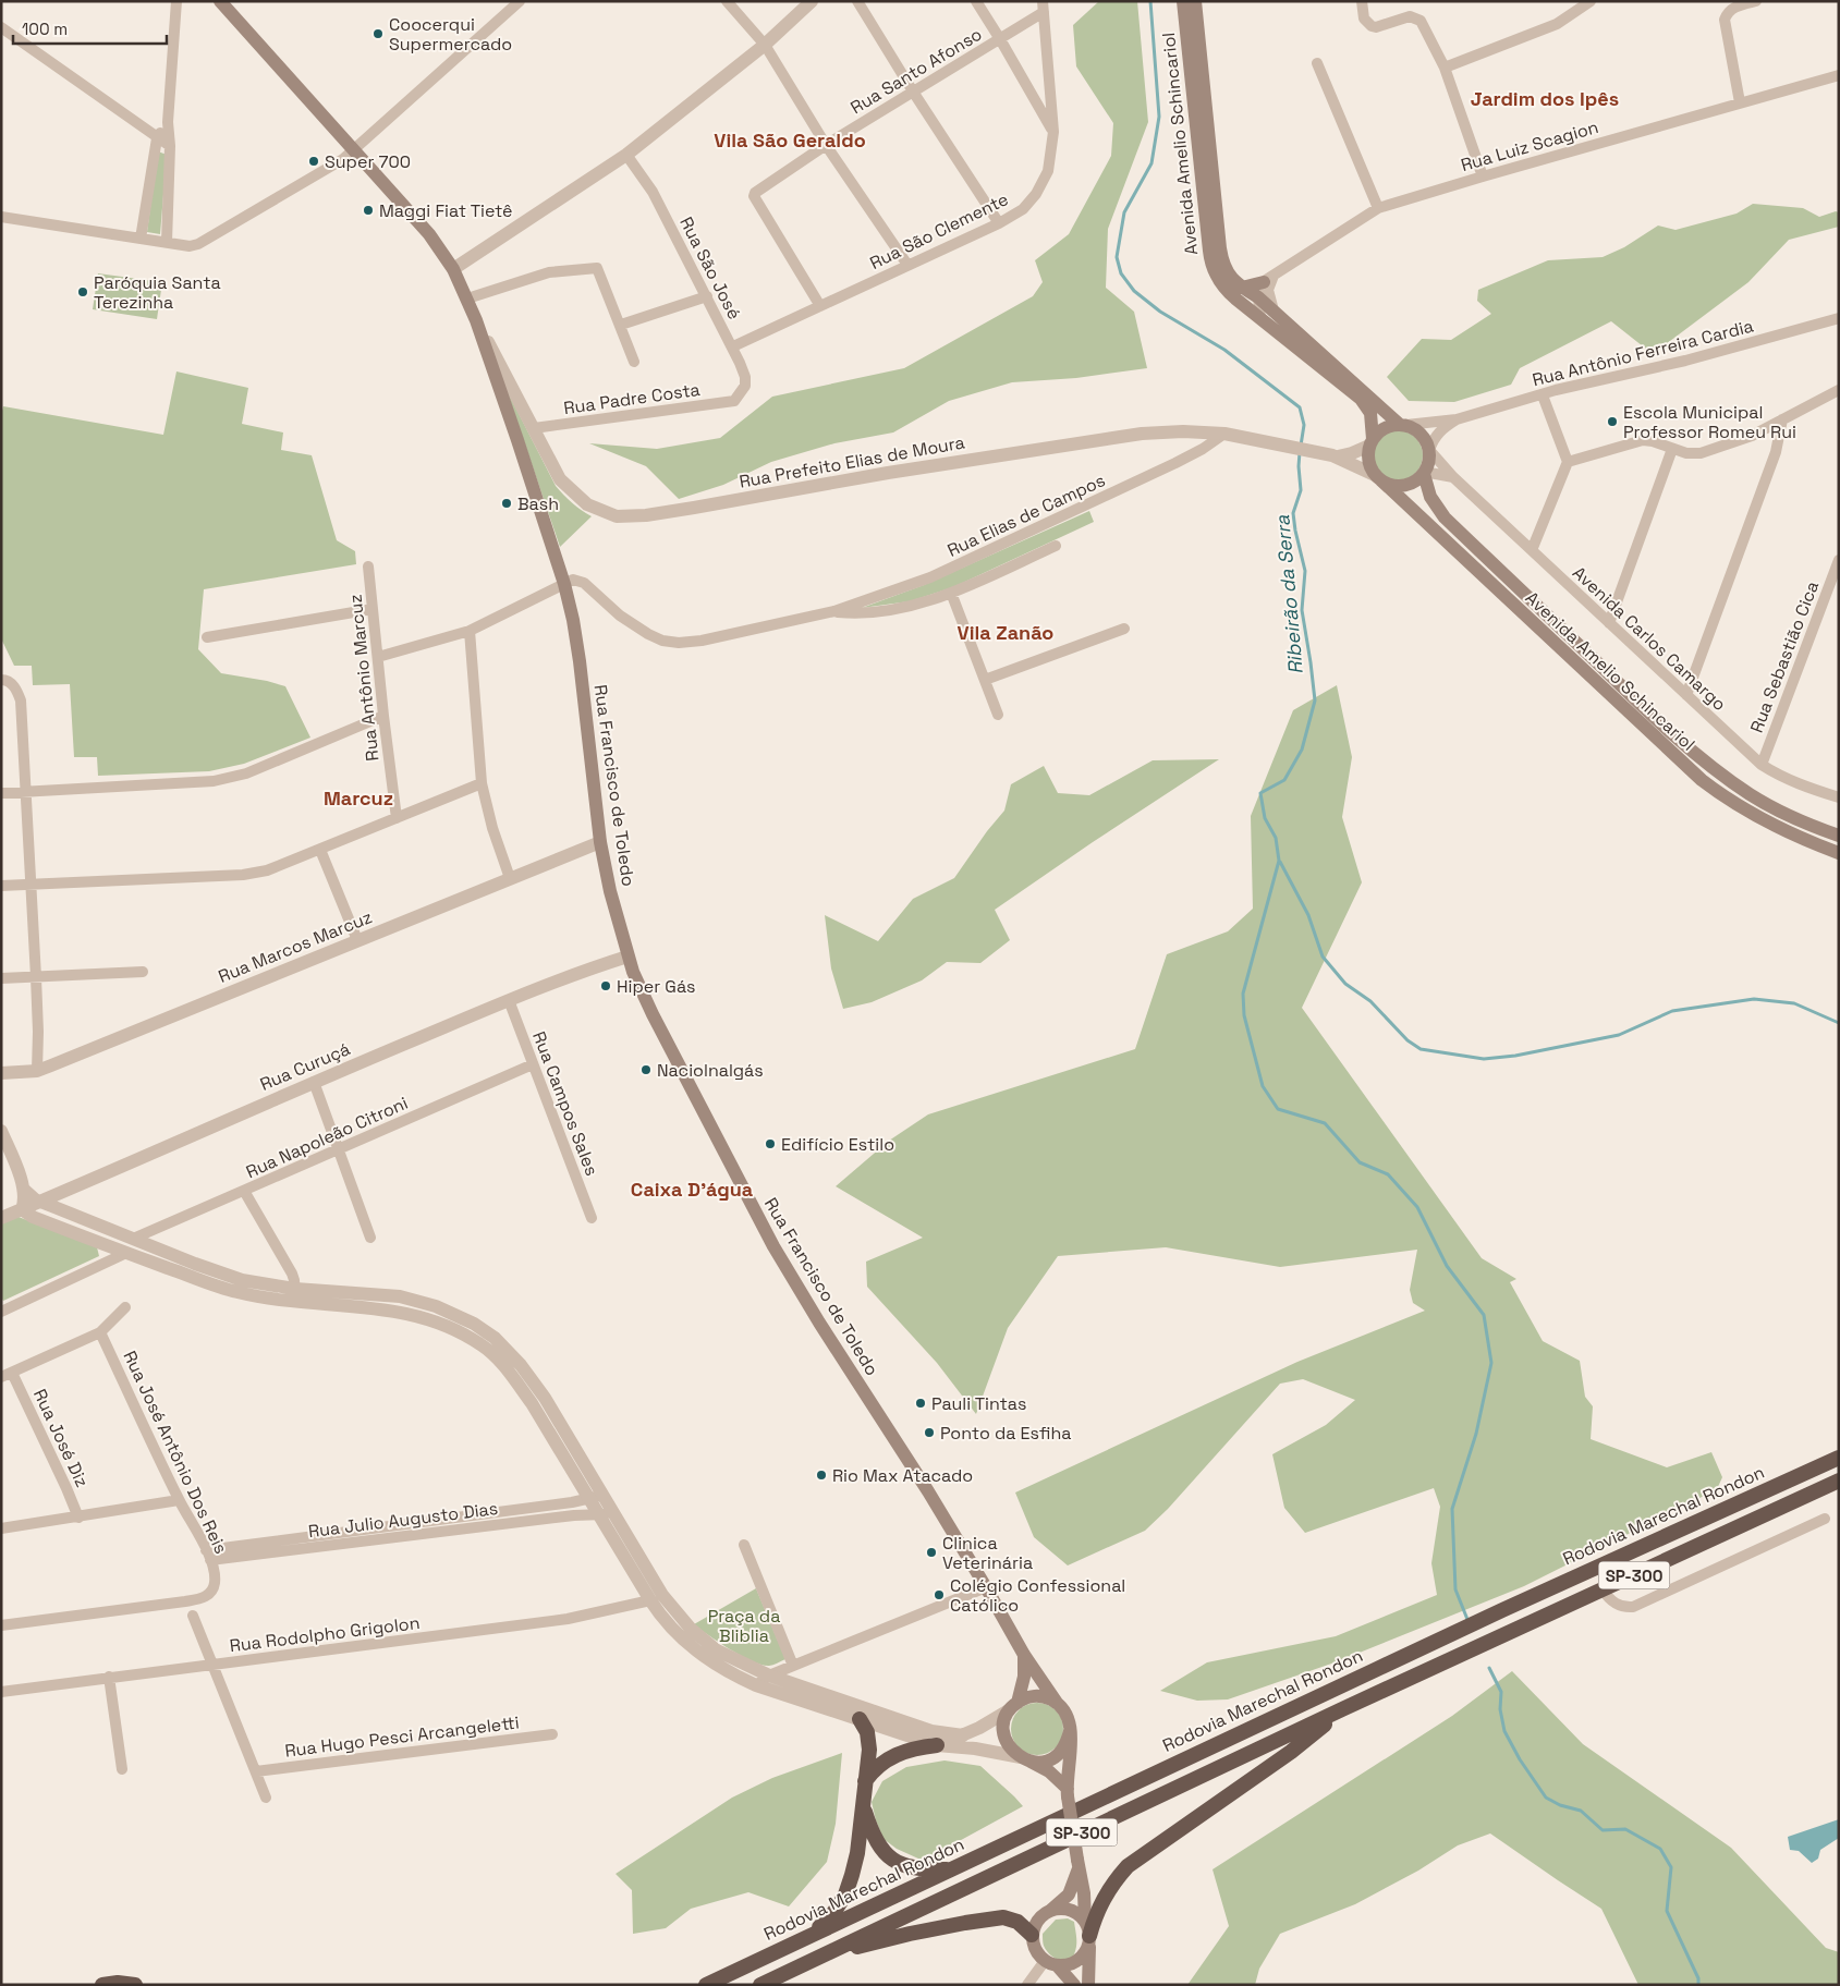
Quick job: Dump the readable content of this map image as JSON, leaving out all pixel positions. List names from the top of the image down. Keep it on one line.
{"streets":{"highway":["Rodovia Marechal Rondon","SP-300"],"main road":["Avenida Amelio Schincariol","Rua Francisco de Toledo"],"street":["Rua Santo Afonso","Rua Luiz Scagion","Rua São Clemente","Rua São José","Rua Antônio Ferreira Cardia","Rua Padre Costa","Rua Prefeito Elias de Moura","Rua Elias de Campos","Avenida Carlos Camargo","Rua Sebastião Cica","Rua Antônio Marcuz","Rua Marcos Marcuz","Rua Curuçá","Rua Campos Sales","Rua Napoleão Citroni","Rua José Diz","Rua José Antônio Dos Reis","Rua Julio Augusto Dias","Rua Rodolpho Grigolon","Rua Hugo Pesci Arcangeletti"]},"crossings":[["Rua Santo Afonso","Rua São Clemente"],["Avenida Amelio Schincariol","Rua Antônio Ferreira Cardia"],["Avenida Amelio Schincariol","Rua Prefeito Elias de Moura"],["Avenida Amelio Schincariol","Avenida Carlos Camargo"],["Rua São Clemente","Rua São José"],["Rua São José","Rua Padre Costa"],["Rua Antônio Ferreira Cardia","Rua Prefeito Elias de Moura"],["Rua Antônio Ferreira Cardia","Avenida Carlos Camargo"],["Rua Padre Costa","Rua Prefeito Elias de Moura"],["Rua Prefeito Elias de Moura","Rua Elias de Campos"],["Rua Prefeito Elias de Moura","Avenida Carlos Camargo"],["Rua Prefeito Elias de Moura","Rua Francisco de Toledo"],["Rua Elias de Campos","Rua Francisco de Toledo"],["Avenida Carlos Camargo","Rua Sebastião Cica"],["Rua Francisco de Toledo","Rua Marcos Marcuz"],["Rua Francisco de Toledo","Rua Curuçá"],["Rua Curuçá","Rua Campos Sales"],["Rua Campos Sales","Rua Napoleão Citroni"],["Rua José Antônio Dos Reis","Rua Julio Augusto Dias"]],"districts":["Jardim dos Ipês","Vila São Geraldo","Vila Zanão","Marcuz","Caixa D'água"],"water":["Ribeirão da Serra"],"parks":["Praça da Bliblia"],"places":["Coocerqui Supermercado","Super 700","Maggi Fiat Tietê","Paróquia Santa Terezinha","Escola Municipal Professor Romeu Rui","Bash","Hiper Gás","Naciolnalgás","Edifício Estilo","Pauli Tintas","Ponto da Esfiha","Rio Max Atacado","Clinica Veterinária","Colégio Confessional Católico"],"scale_bar":"100 m"}
